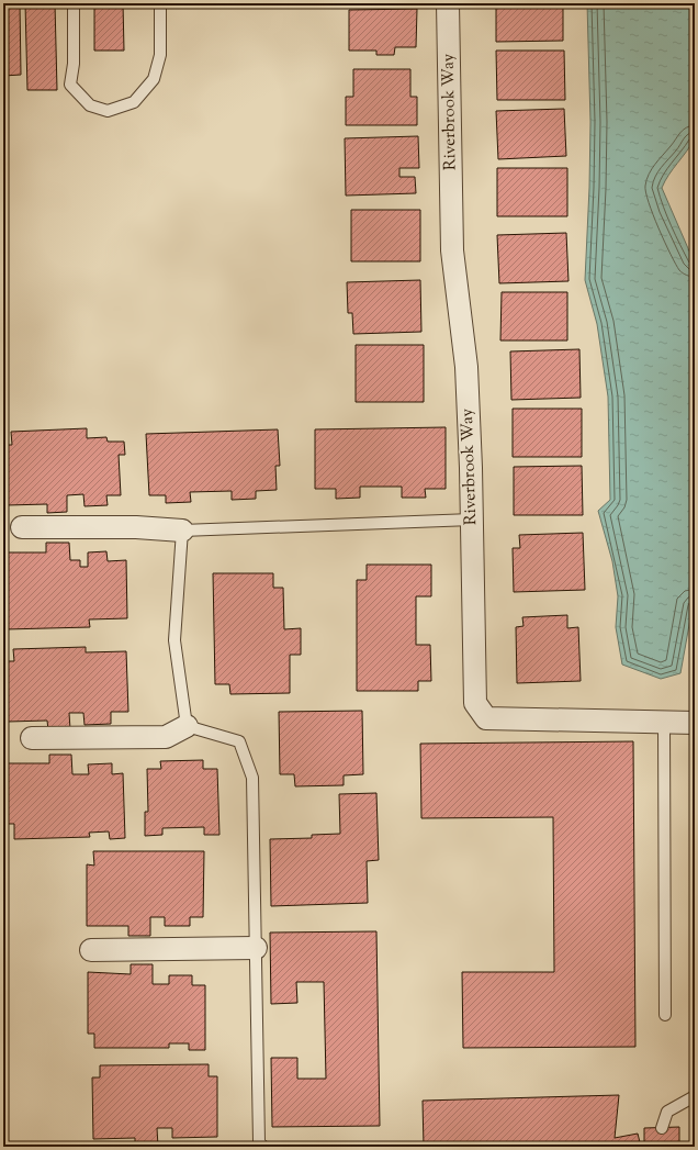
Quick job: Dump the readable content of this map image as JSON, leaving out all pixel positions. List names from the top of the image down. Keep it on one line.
{"streets":{"street":["Riverbrook Way"]}}
